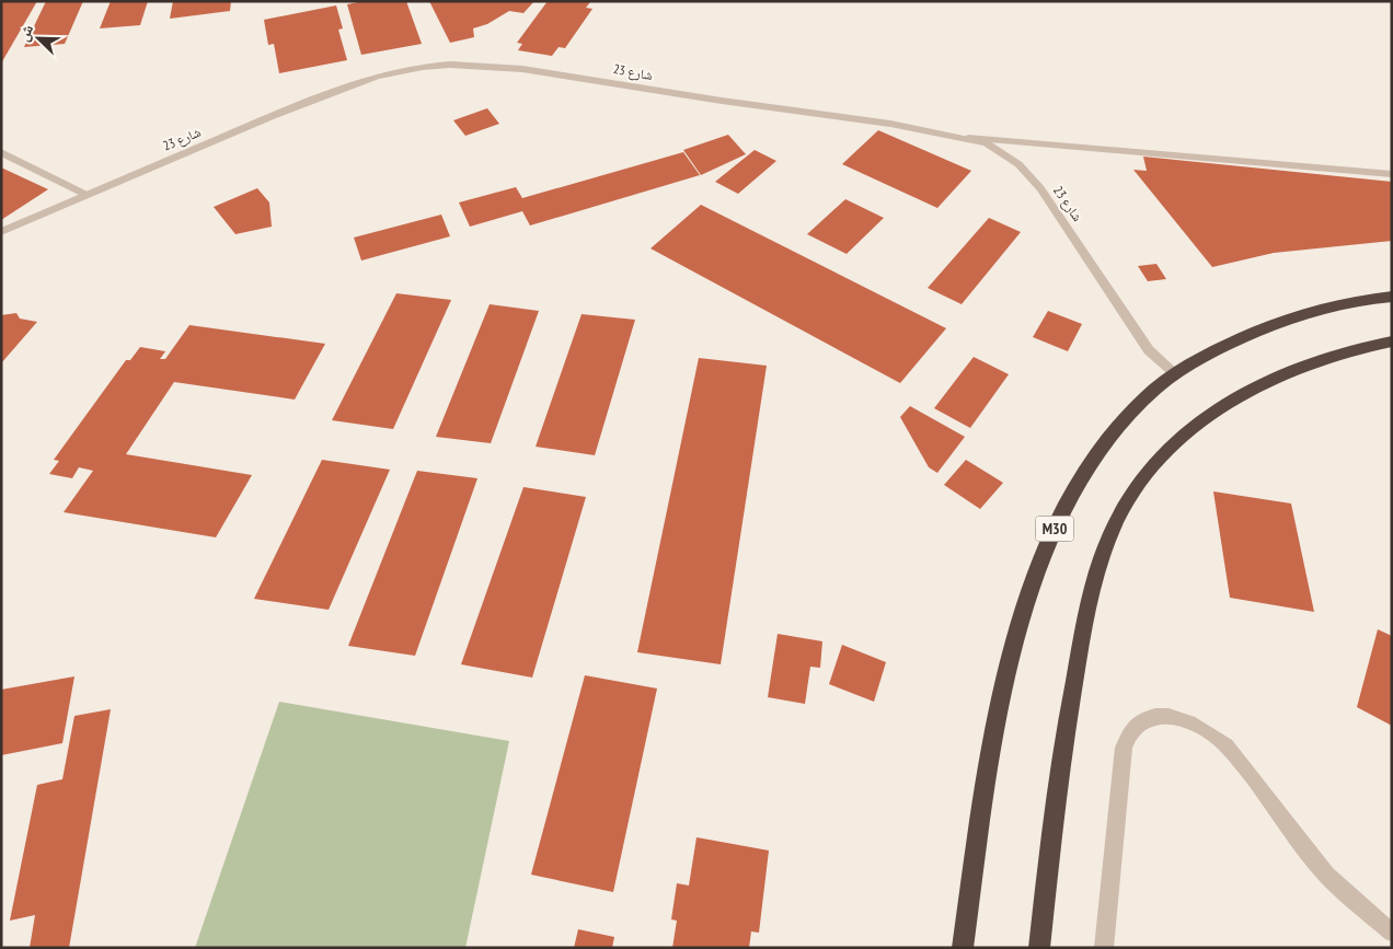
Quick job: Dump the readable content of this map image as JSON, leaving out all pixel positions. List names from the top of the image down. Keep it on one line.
{"streets":{"highway":["M30"],"street":["شارع 23"]},"crossings":[["شارع 23","M30"]],"north":"top left"}
